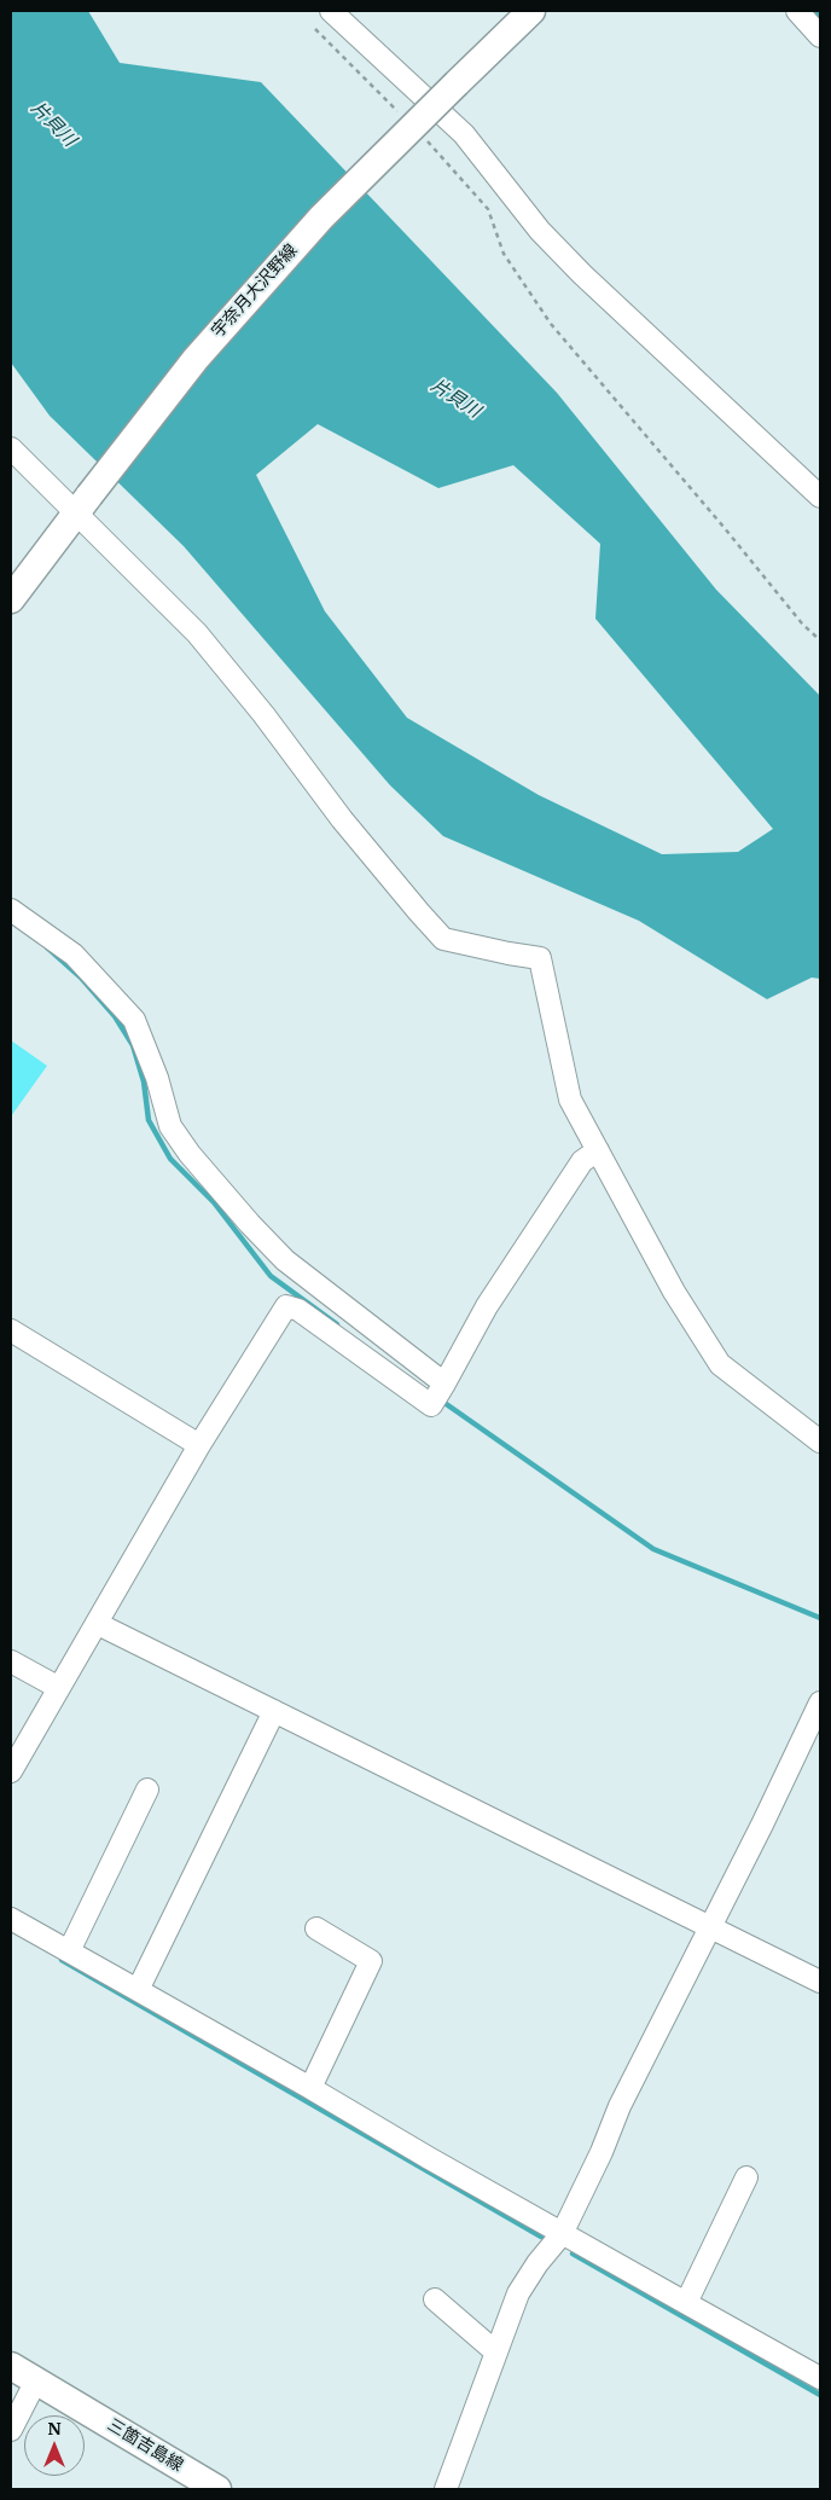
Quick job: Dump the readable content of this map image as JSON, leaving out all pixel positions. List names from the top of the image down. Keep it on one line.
{"streets":{"main road":["宇奈月大沢野線","三箇吉島線"]},"water":["片貝川"],"north":"top"}
